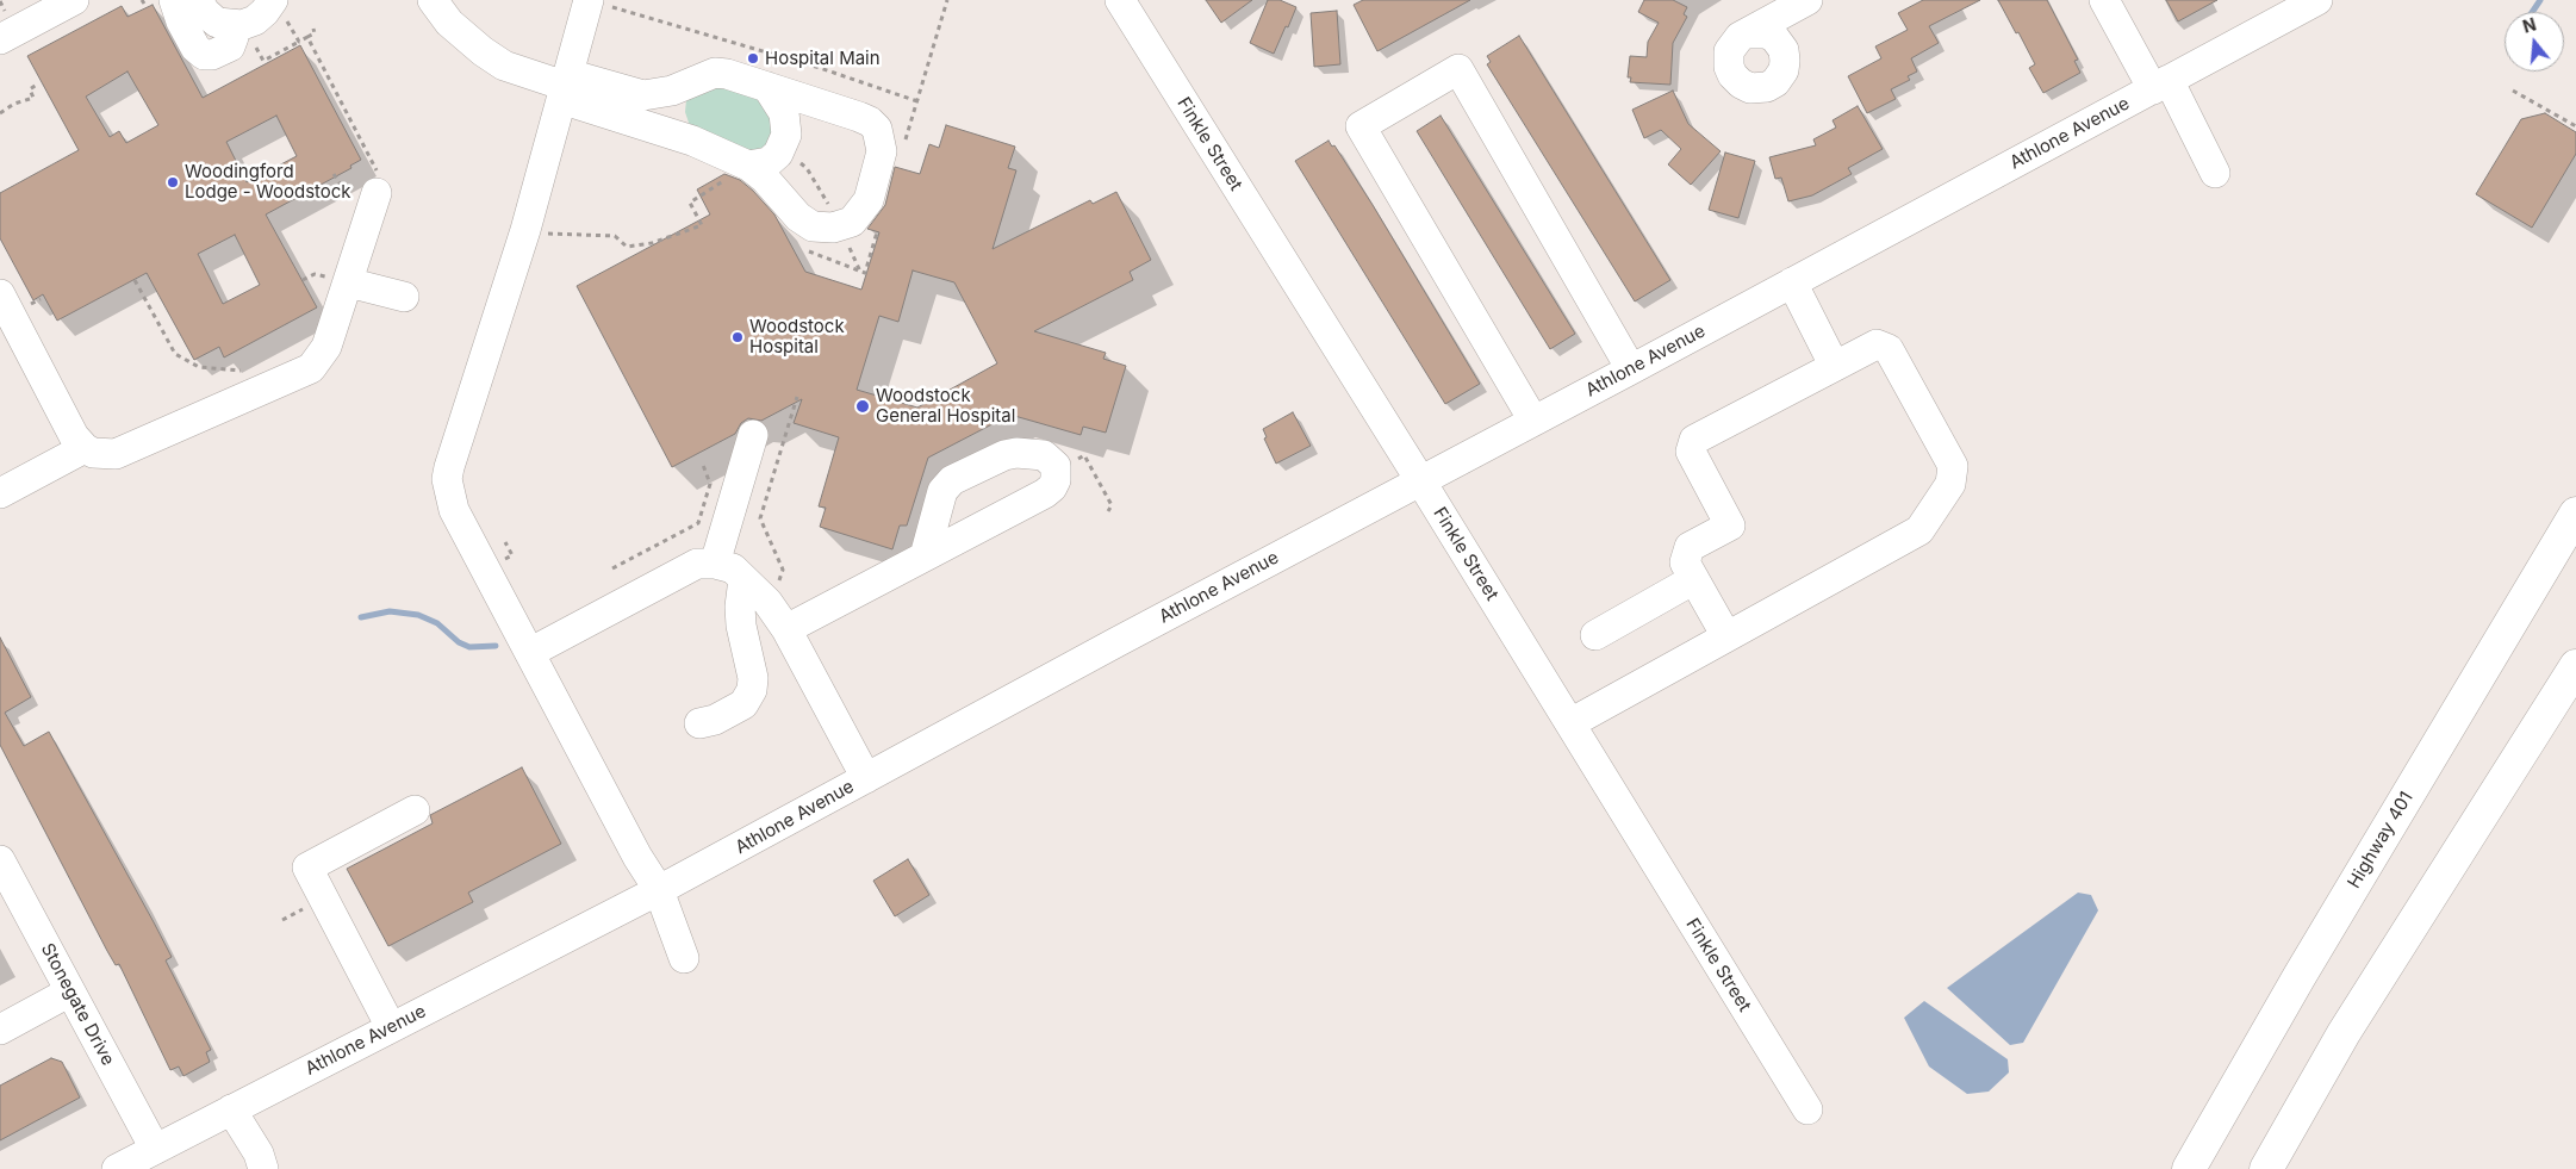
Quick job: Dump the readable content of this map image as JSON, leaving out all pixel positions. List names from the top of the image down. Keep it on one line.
{"streets":{"highway":["Highway 401"],"street":["Athlone Avenue","Finkle Street","Stonegate Drive"]},"crossings":[["Athlone Avenue","Finkle Street"],["Athlone Avenue","Stonegate Drive"]],"places":["Hospital Main","Woodingford Lodge - Woodstock","Woodstock Hospital","Woodstock General Hospital"],"north":"top"}
